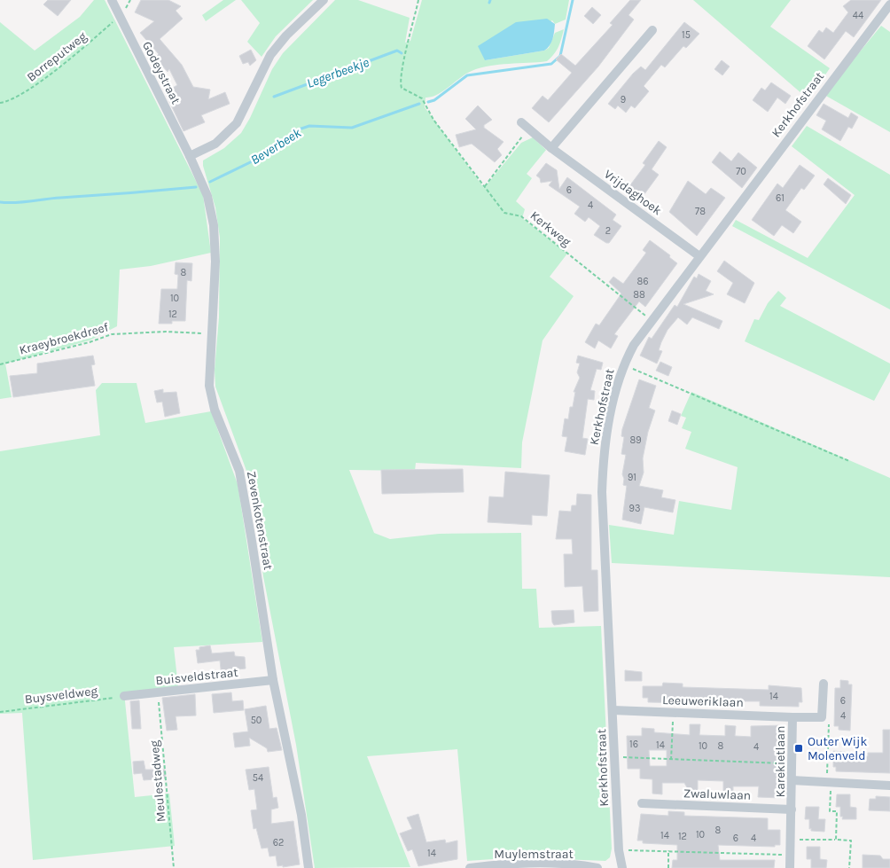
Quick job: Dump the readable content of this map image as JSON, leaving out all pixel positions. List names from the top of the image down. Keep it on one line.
{"streets":{"street":["Godeystraat","Kerkhofstraat","Vrijdaghoek","Zevenkotenstraat","Buisveldstraat","Leeuweriklaan","Karekietlaan","Zwaluwlaan","Muylemstraat"],"path":["Borreputweg","Kerkweg","Kraeybroekdreef","Buysveldweg","Meulestadweg"]},"crossings":[["Borreputweg","Godeystraat"],["Godeystraat","Zevenkotenstraat"],["Kerkhofstraat","Vrijdaghoek"],["Kerkhofstraat","Kerkweg"],["Kerkhofstraat","Leeuweriklaan"],["Kraeybroekdreef","Zevenkotenstraat"],["Zevenkotenstraat","Buisveldstraat"],["Buisveldstraat","Buysveldweg"],["Buisveldstraat","Meulestadweg"],["Leeuweriklaan","Karekietlaan"],["Karekietlaan","Zwaluwlaan"]],"water":["Legerbeekje","Beverbeek"],"places":{"transit":["Outer Wijk Molenveld"]},"house_numbers":["44","15","9","70","6","61","4","78","2","8","86","88","10","12","89","91","93","14","6","4","50","16","14","10","8","4","54","8","10","14","12","6","4","62","14"]}
